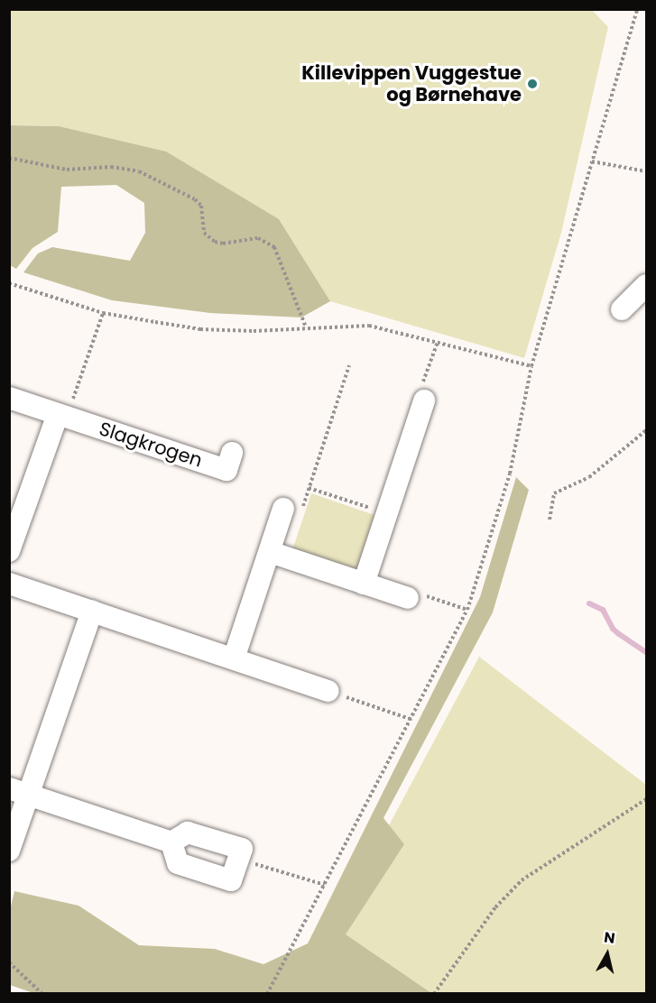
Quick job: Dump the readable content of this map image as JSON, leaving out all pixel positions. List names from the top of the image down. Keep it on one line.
{"streets":{"street":["Slagkrogen"]},"places":["Killevippen Vuggestue og Børnehave"],"north":"top"}
